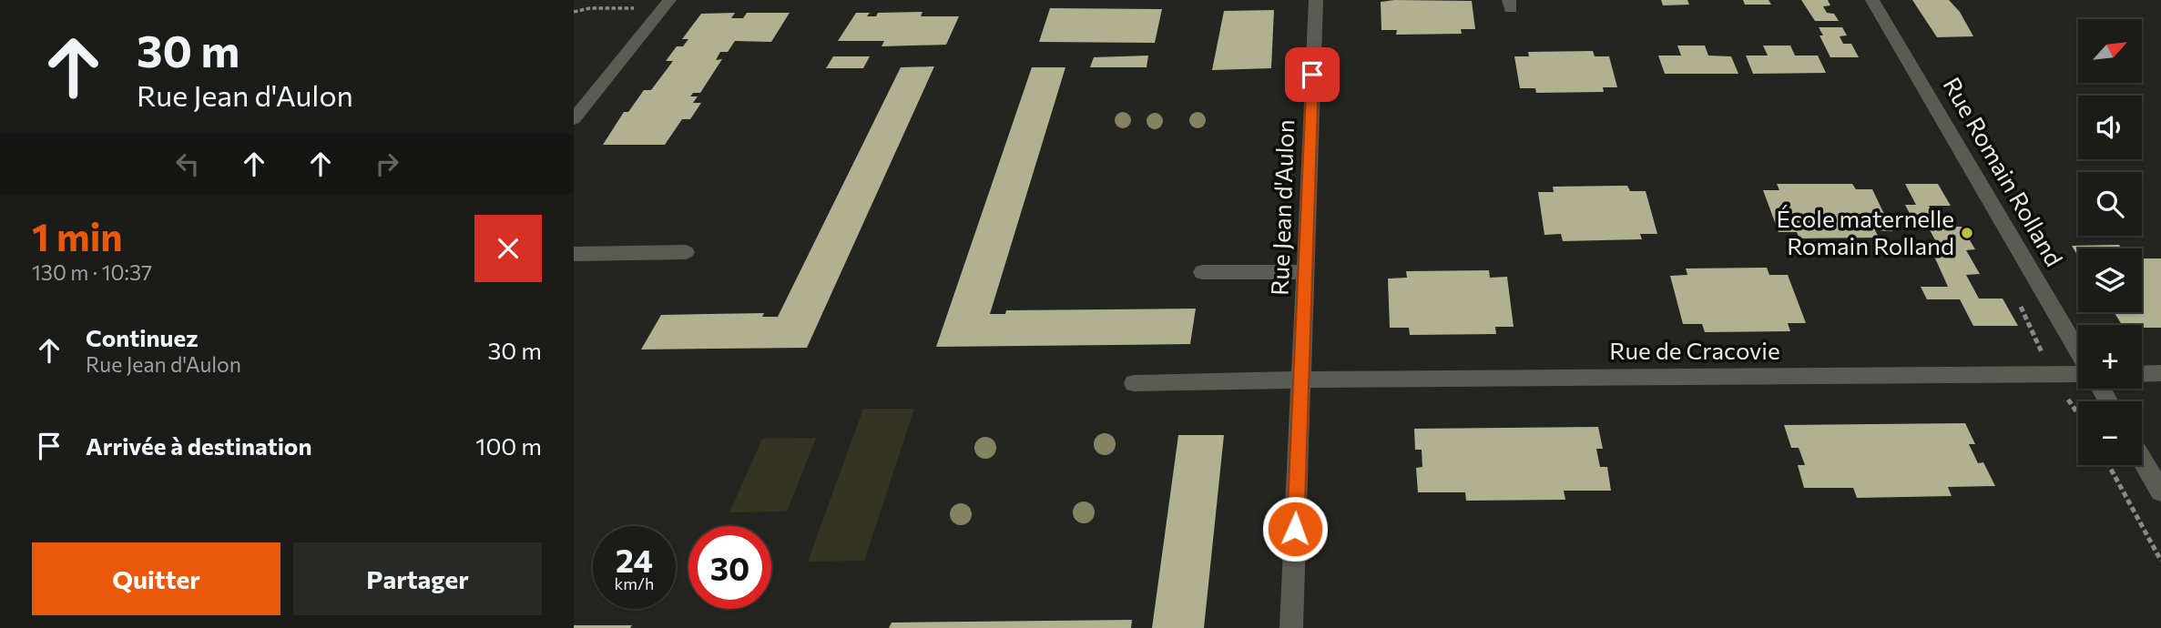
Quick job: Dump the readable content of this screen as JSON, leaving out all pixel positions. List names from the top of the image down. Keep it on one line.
{"streets":{"street":["Rue Romain Rolland","Rue Jean d'Aulon","Rue de Cracovie"]},"crossings":[["Rue Jean d'Aulon","Rue de Cracovie"]],"places":["École maternelle Romain Rolland"],"north":"top right","page":{"turn":["30 m","Rue Jean d'Aulon"],"map_buttons":["+","−"],"heading":["1 min","130 m · 10:37"],"list":[{"name":"Continuez","note":"Rue Jean d'Aulon","value":"30 m"},{"name":"Arrivée à destination","value":"100 m"}],"speed":"24 km/h","limit":"30","buttons":["Quitter","Partager"]}}
